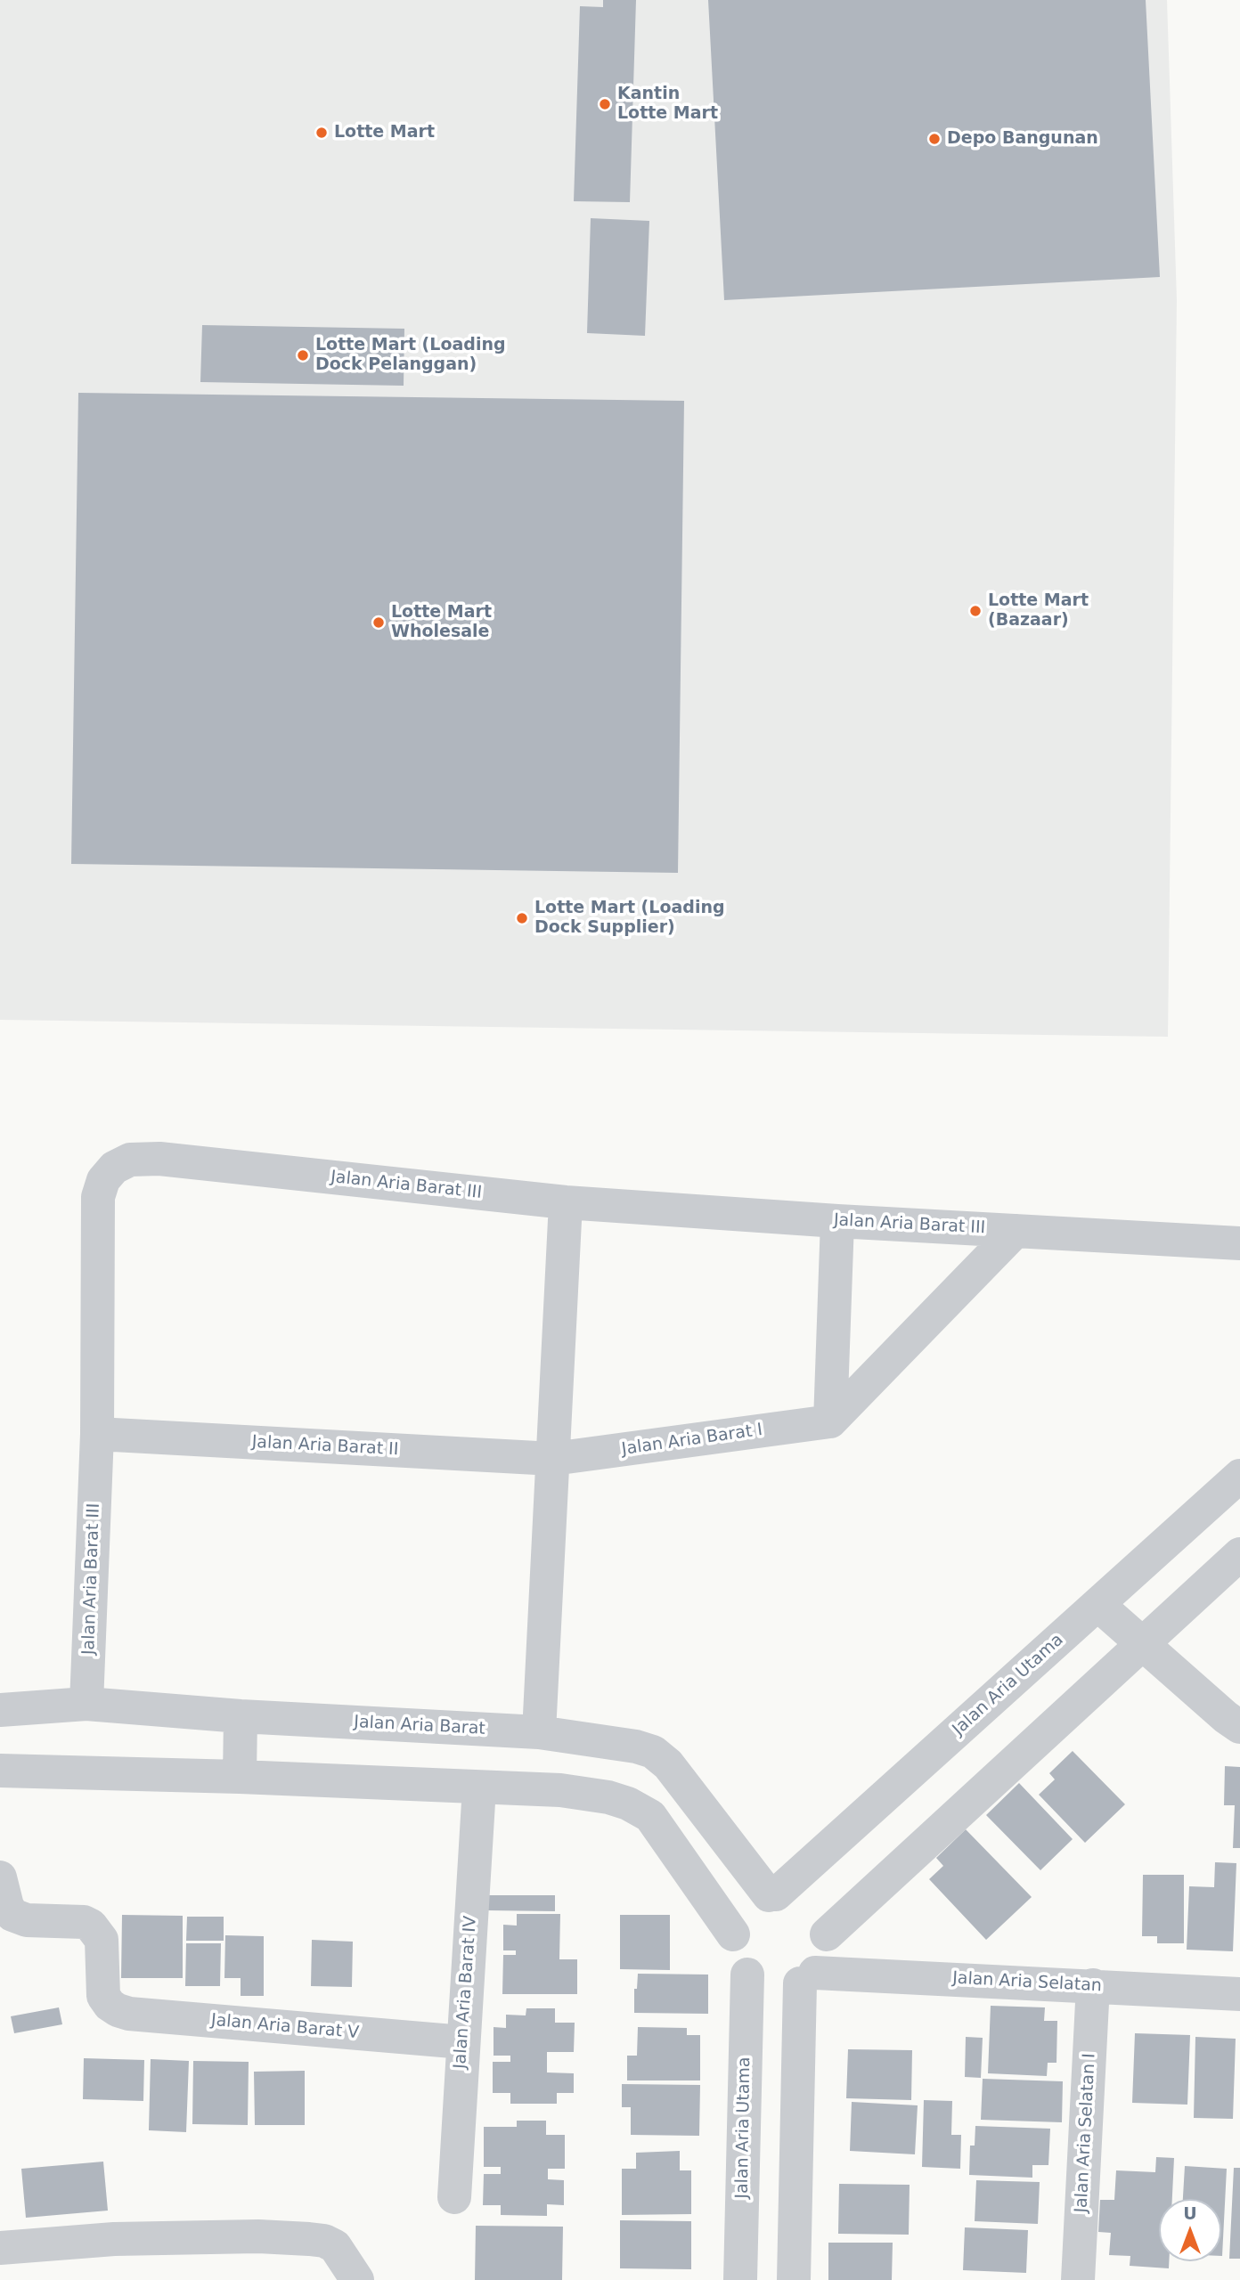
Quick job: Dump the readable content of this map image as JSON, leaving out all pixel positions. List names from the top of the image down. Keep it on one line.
{"streets":{"street":["Jalan Aria Barat III","Jalan Aria Barat I","Jalan Aria Barat II","Jalan Aria Utama","Jalan Aria Barat","Jalan Aria Selatan","Jalan Aria Barat IV","Jalan Aria Barat V","Jalan Aria Selatan I"]},"crossings":[["Jalan Aria Barat III","Jalan Aria Barat II"],["Jalan Aria Barat III","Jalan Aria Barat"],["Jalan Aria Barat I","Jalan Aria Barat II"],["Jalan Aria Utama","Jalan Aria Barat"],["Jalan Aria Utama","Jalan Aria Selatan"],["Jalan Aria Barat","Jalan Aria Selatan"],["Jalan Aria Selatan","Jalan Aria Selatan I"],["Jalan Aria Barat IV","Jalan Aria Barat V"]],"places":["Kantin Lotte Mart","Lotte Mart","Depo Bangunan","Lotte Mart (Loading Dock Pelanggan)","Lotte Mart (Bazaar)","Lotte Mart Wholesale","Lotte Mart (Loading Dock Supplier)"],"north":"top"}
